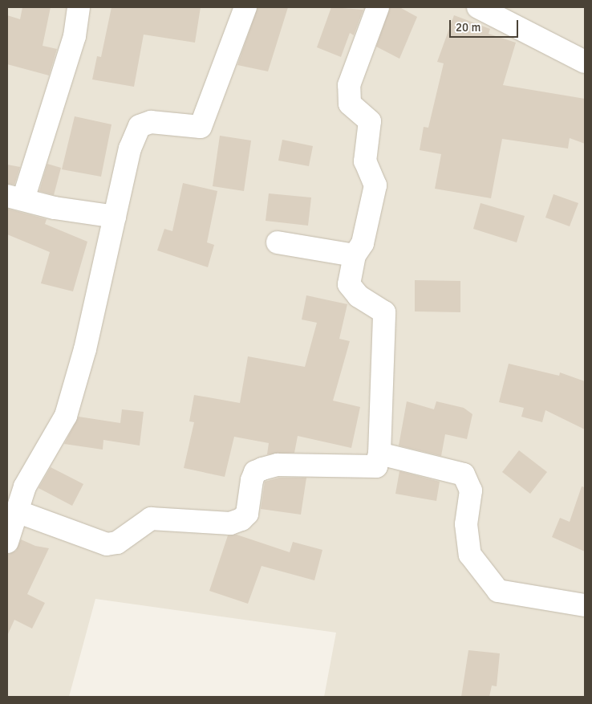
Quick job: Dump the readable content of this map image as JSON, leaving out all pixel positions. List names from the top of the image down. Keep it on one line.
{"scale_bar":"20 m"}
